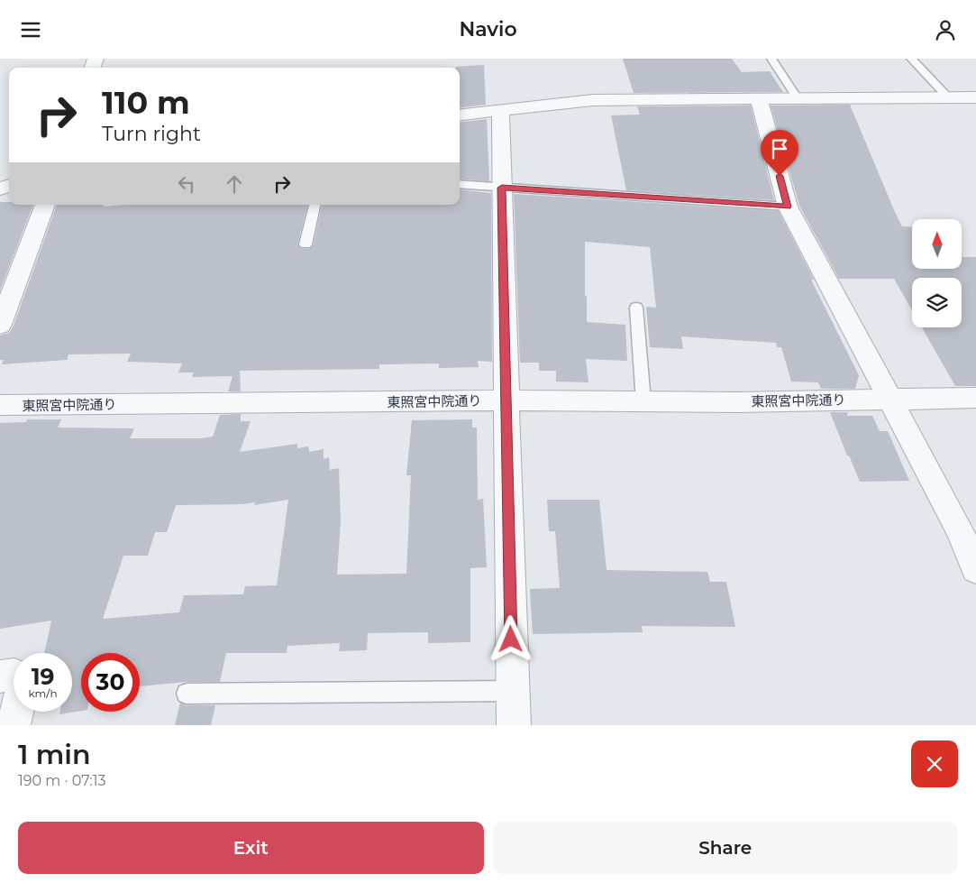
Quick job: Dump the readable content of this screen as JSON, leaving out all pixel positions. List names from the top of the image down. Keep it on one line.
{"streets":{"street":["東照宮中院通り"]},"north":"top","page":{"header":"Navio","turn":["110 m","Turn right"],"speed":"19 km/h","limit":"30","heading":["1 min","190 m · 07:13"],"buttons":["Exit","Share"]}}
